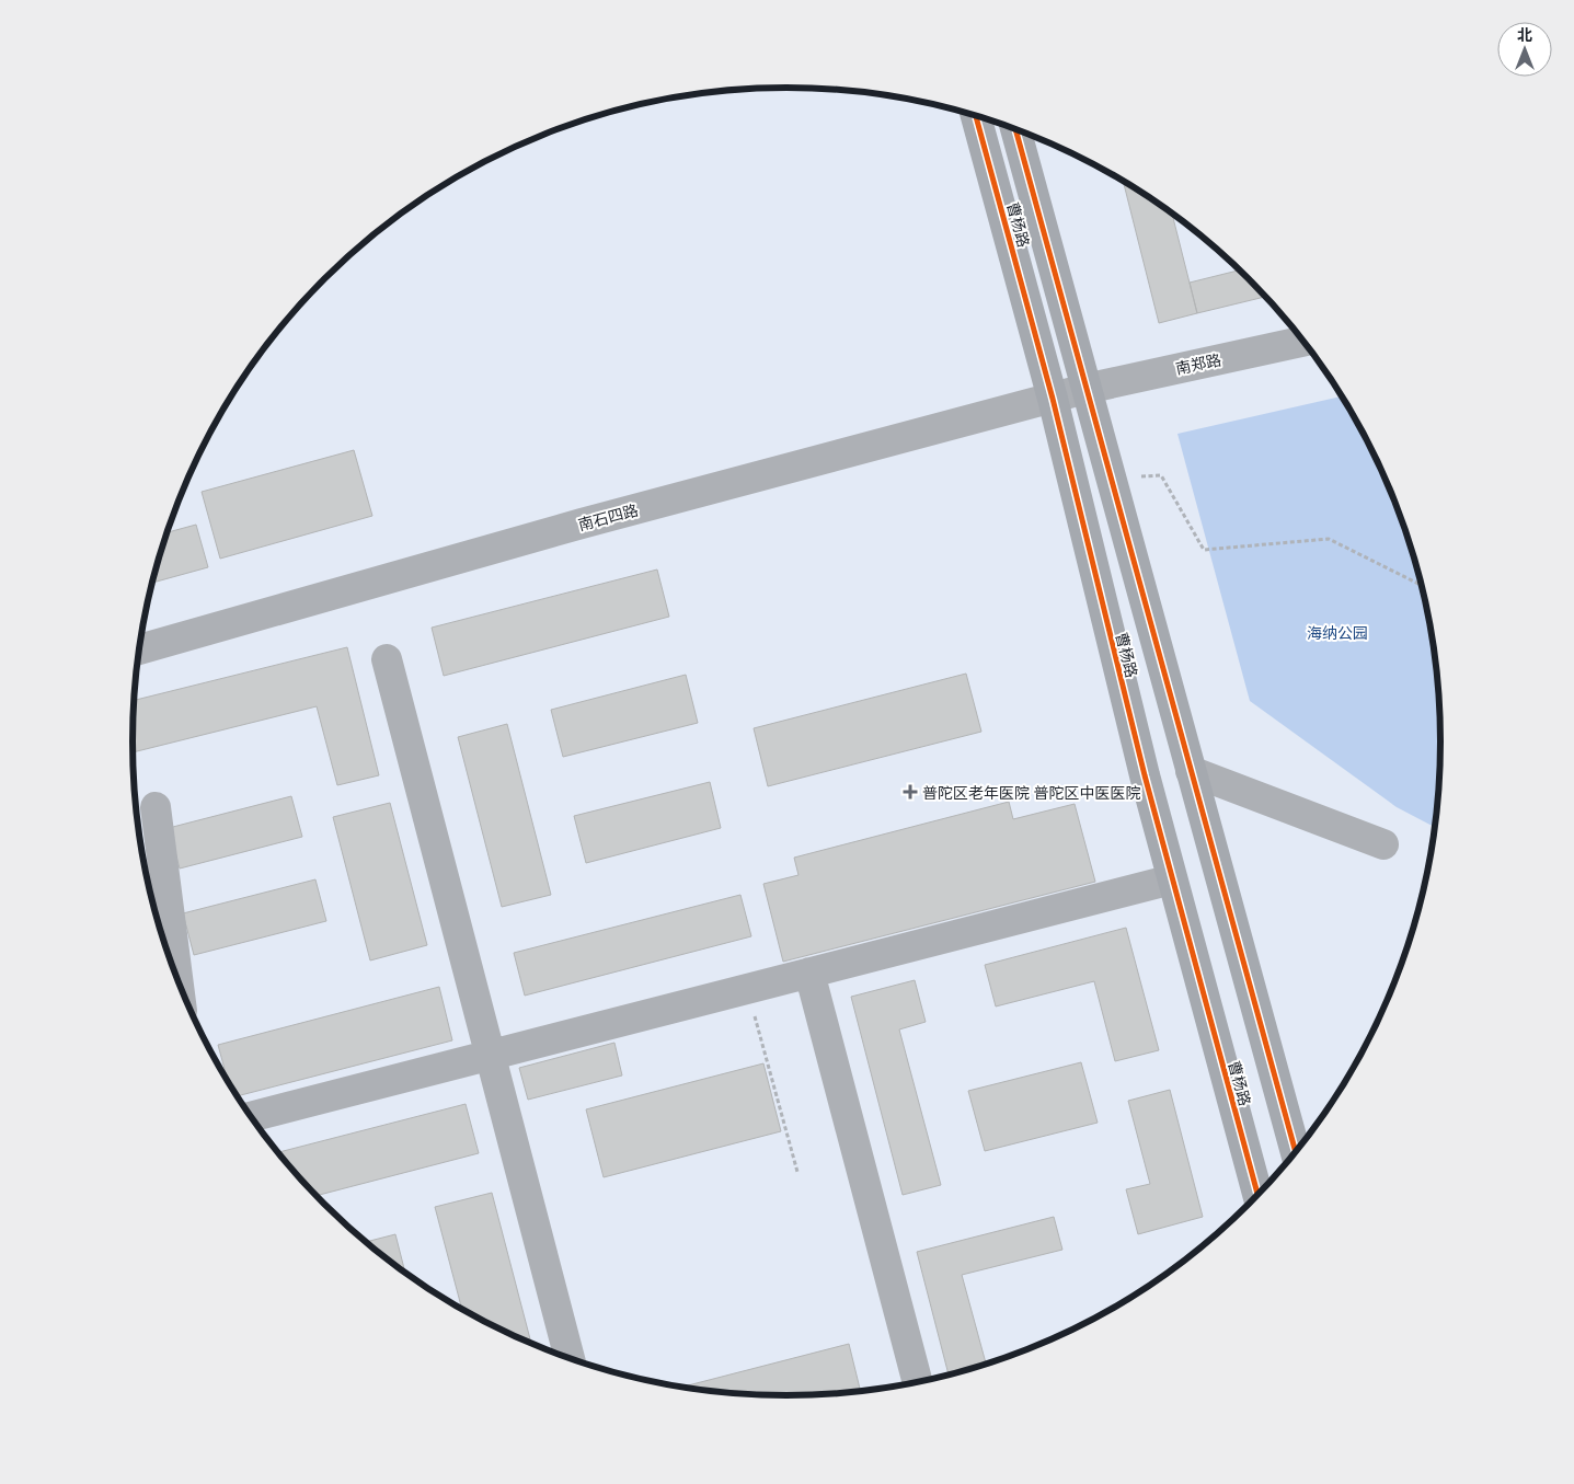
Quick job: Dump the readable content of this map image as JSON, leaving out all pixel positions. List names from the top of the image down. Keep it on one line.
{"streets":{"main road":["曹杨路"],"street":["南郑路","南石四路"]},"crossings":[["曹杨路","南郑路"],["曹杨路","南石四路"],["南郑路","南石四路"]],"parks":["海纳公园"],"places":{"health":["普陀区老年医院 普陀区中医医院"]},"north":"top"}
